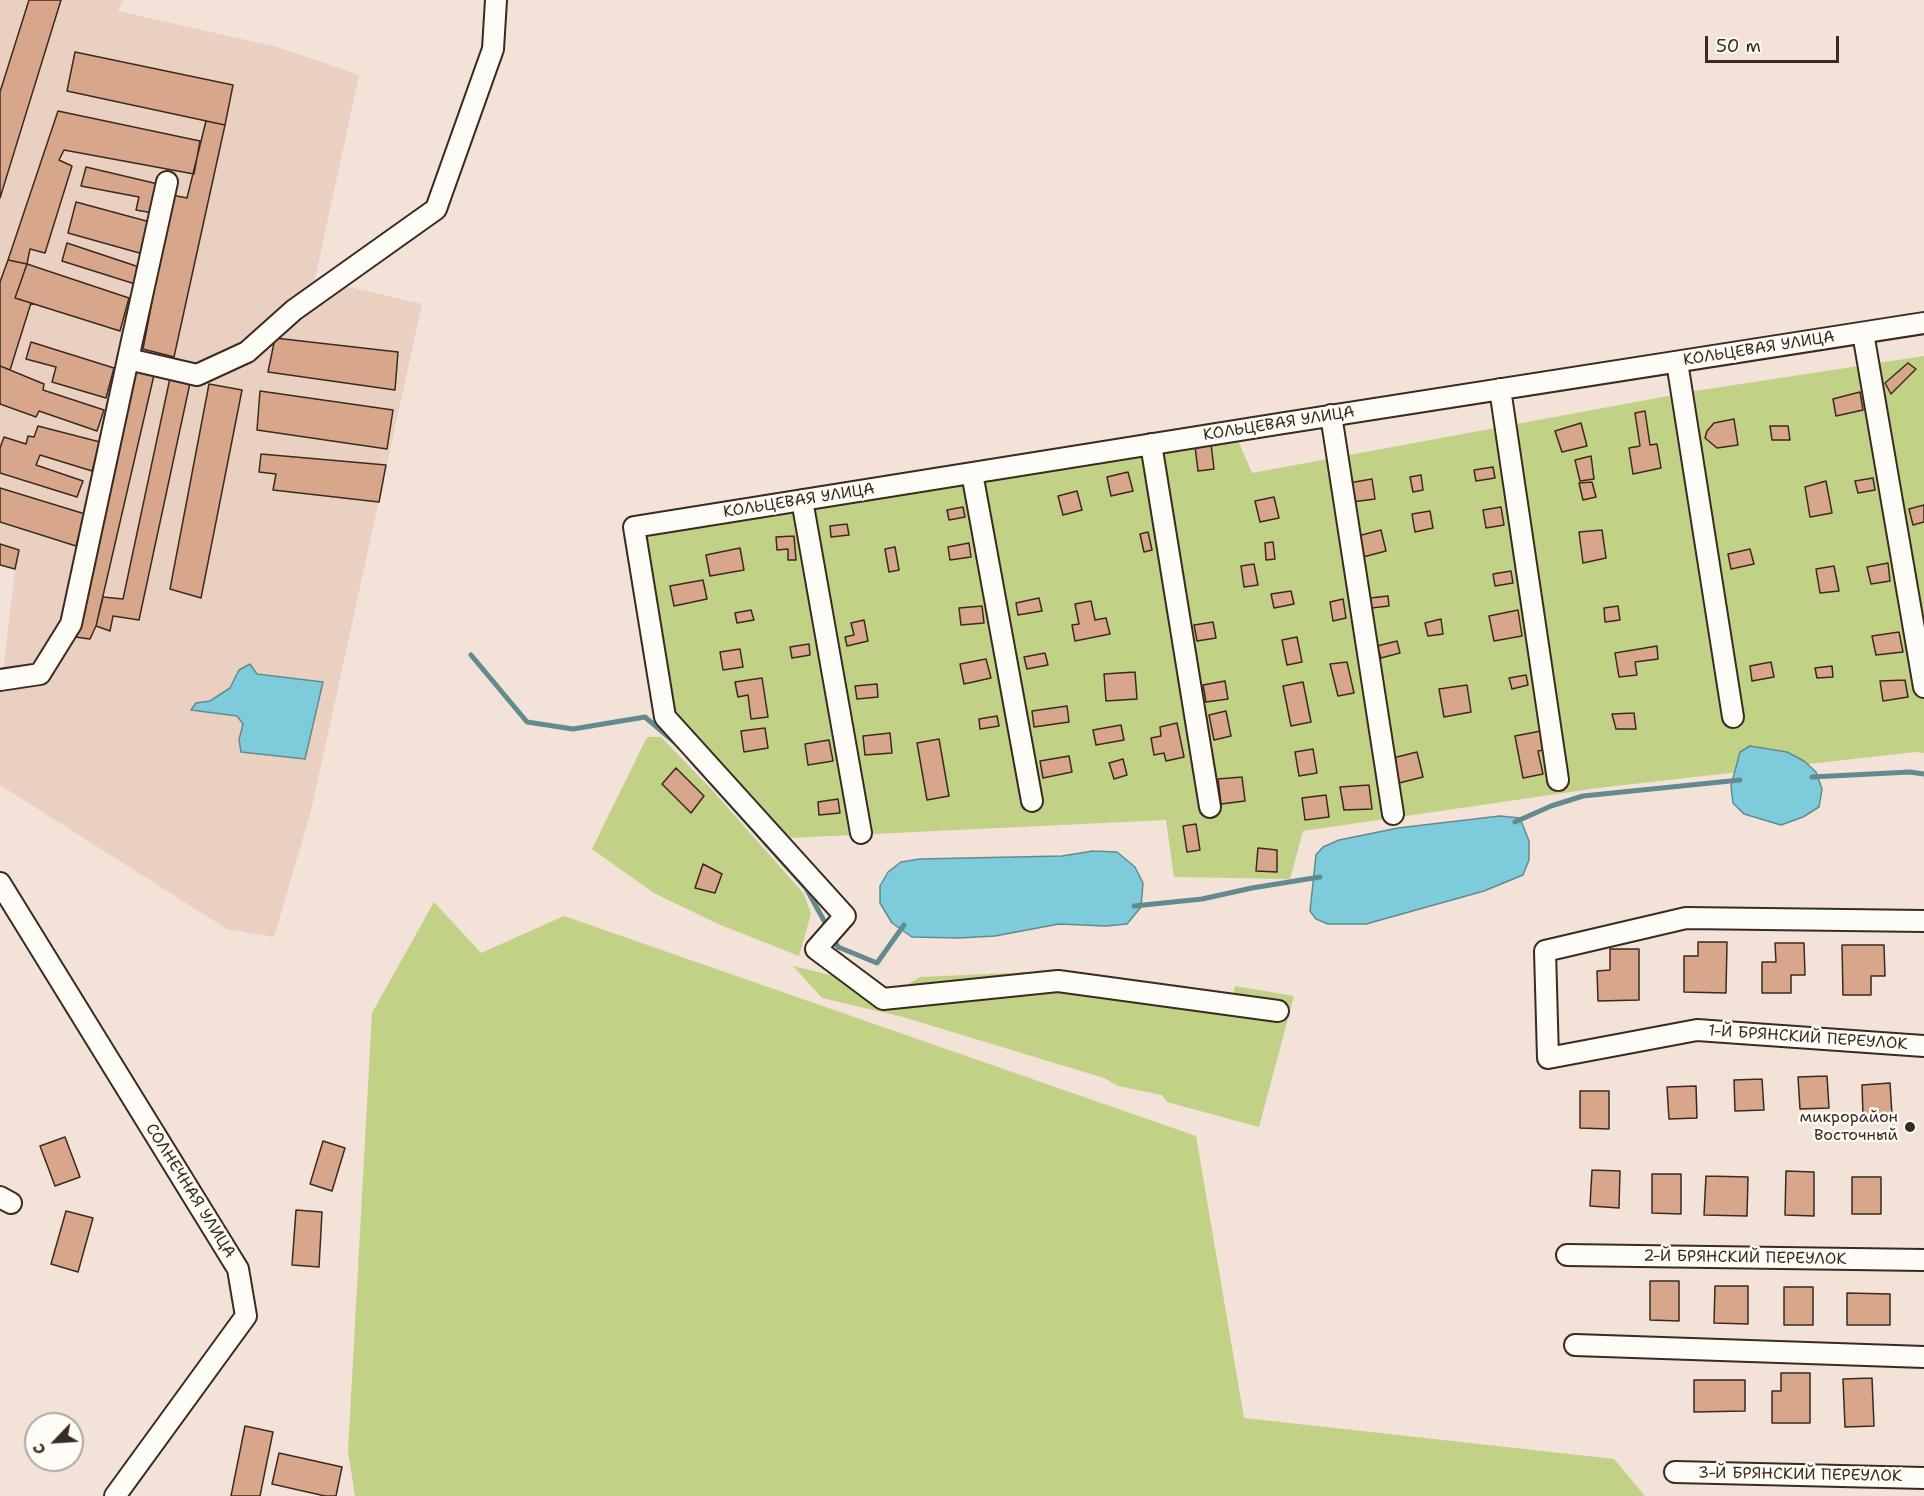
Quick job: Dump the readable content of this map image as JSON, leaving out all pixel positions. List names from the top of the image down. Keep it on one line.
{"streets":{"street":["КОЛЬЦЕВАЯ УЛИЦА","1-Й БРЯНСКИЙ ПЕРЕУЛОК","СОЛНЕЧНАЯ УЛИЦА","2-Й БРЯНСКИЙ ПЕРЕУЛОК","3-Й БРЯНСКИЙ ПЕРЕУЛОК"]},"places":["микрорайон Восточный"],"scale_bar":"50 m","north":"bottom left"}
